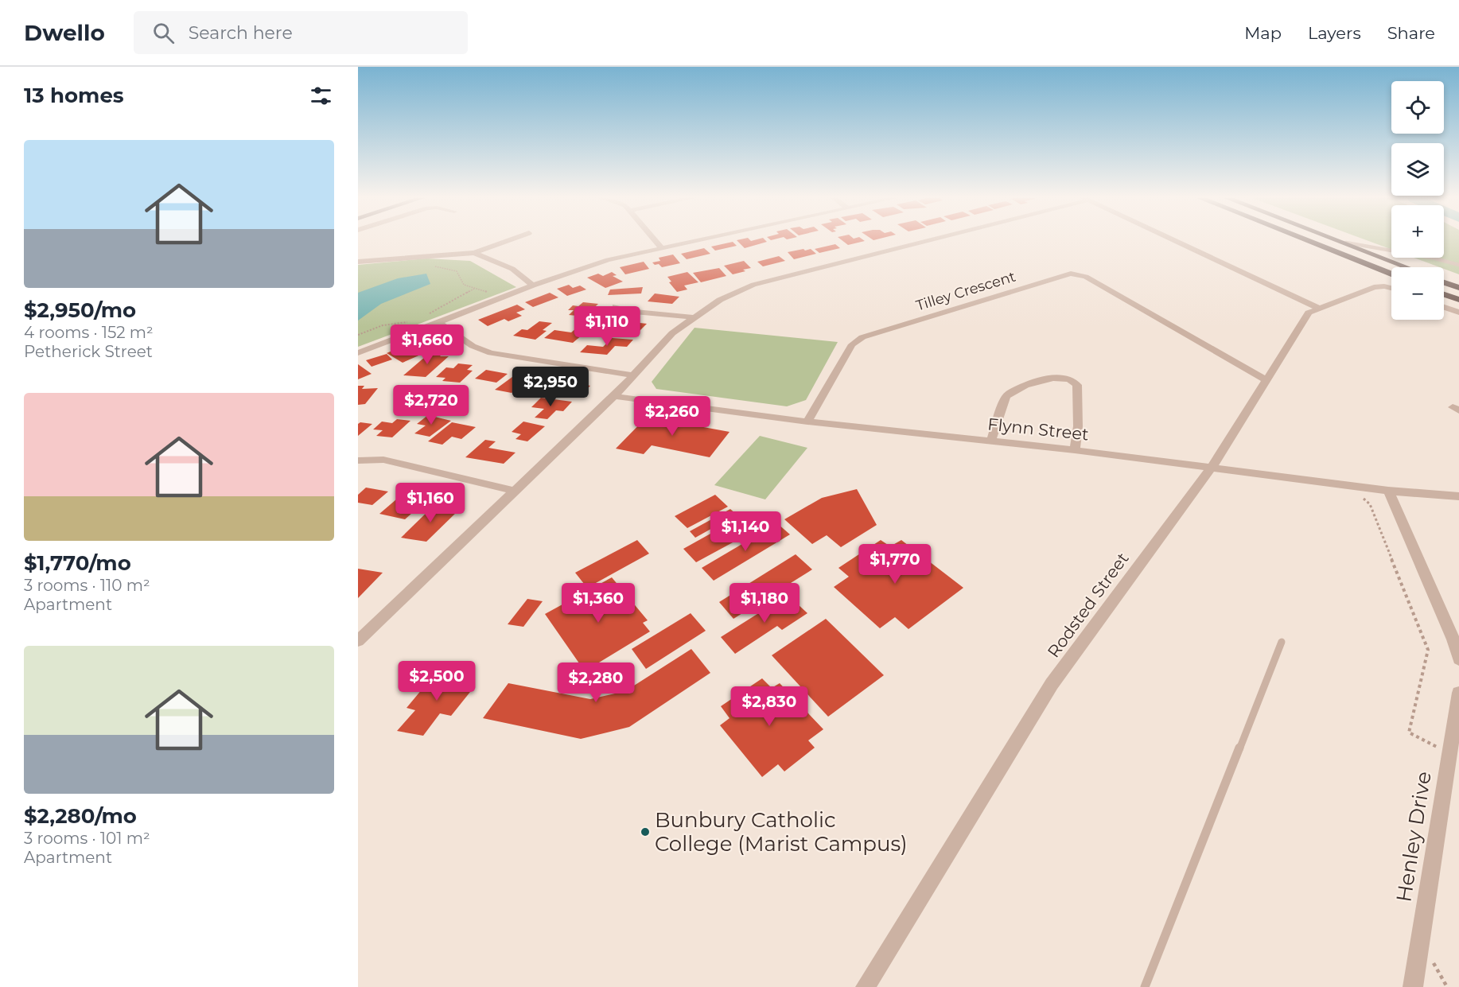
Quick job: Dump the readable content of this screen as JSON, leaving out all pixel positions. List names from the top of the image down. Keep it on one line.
{"streets":{"street":["Tilley Crescent","Flynn Street","Rodsted Street","Henley Drive"]},"crossings":[["Tilley Crescent","Flynn Street"],["Tilley Crescent","Rodsted Street"],["Flynn Street","Rodsted Street"]],"places":["Bunbury Catholic College (Marist Campus)"],"page":{"header":"Dwello","search":"Search here","nav":["Map","Layers","Share"],"heading":"13 homes","map_buttons":["+","−"],"list":[{"name":"$2,950/mo","note":"4 rooms · 152 m² · Petherick Street"},{"name":"$1,770/mo","note":"3 rooms · 110 m² · Apartment"},{"name":"$2,280/mo","note":"3 rooms · 101 m² · Apartment"}],"price":["$1,110","$1,660","$2,950","$2,720","$2,260","$1,160","$1,140","$1,770","$1,360","$1,180","$2,500","$2,280","$2,830"]}}
